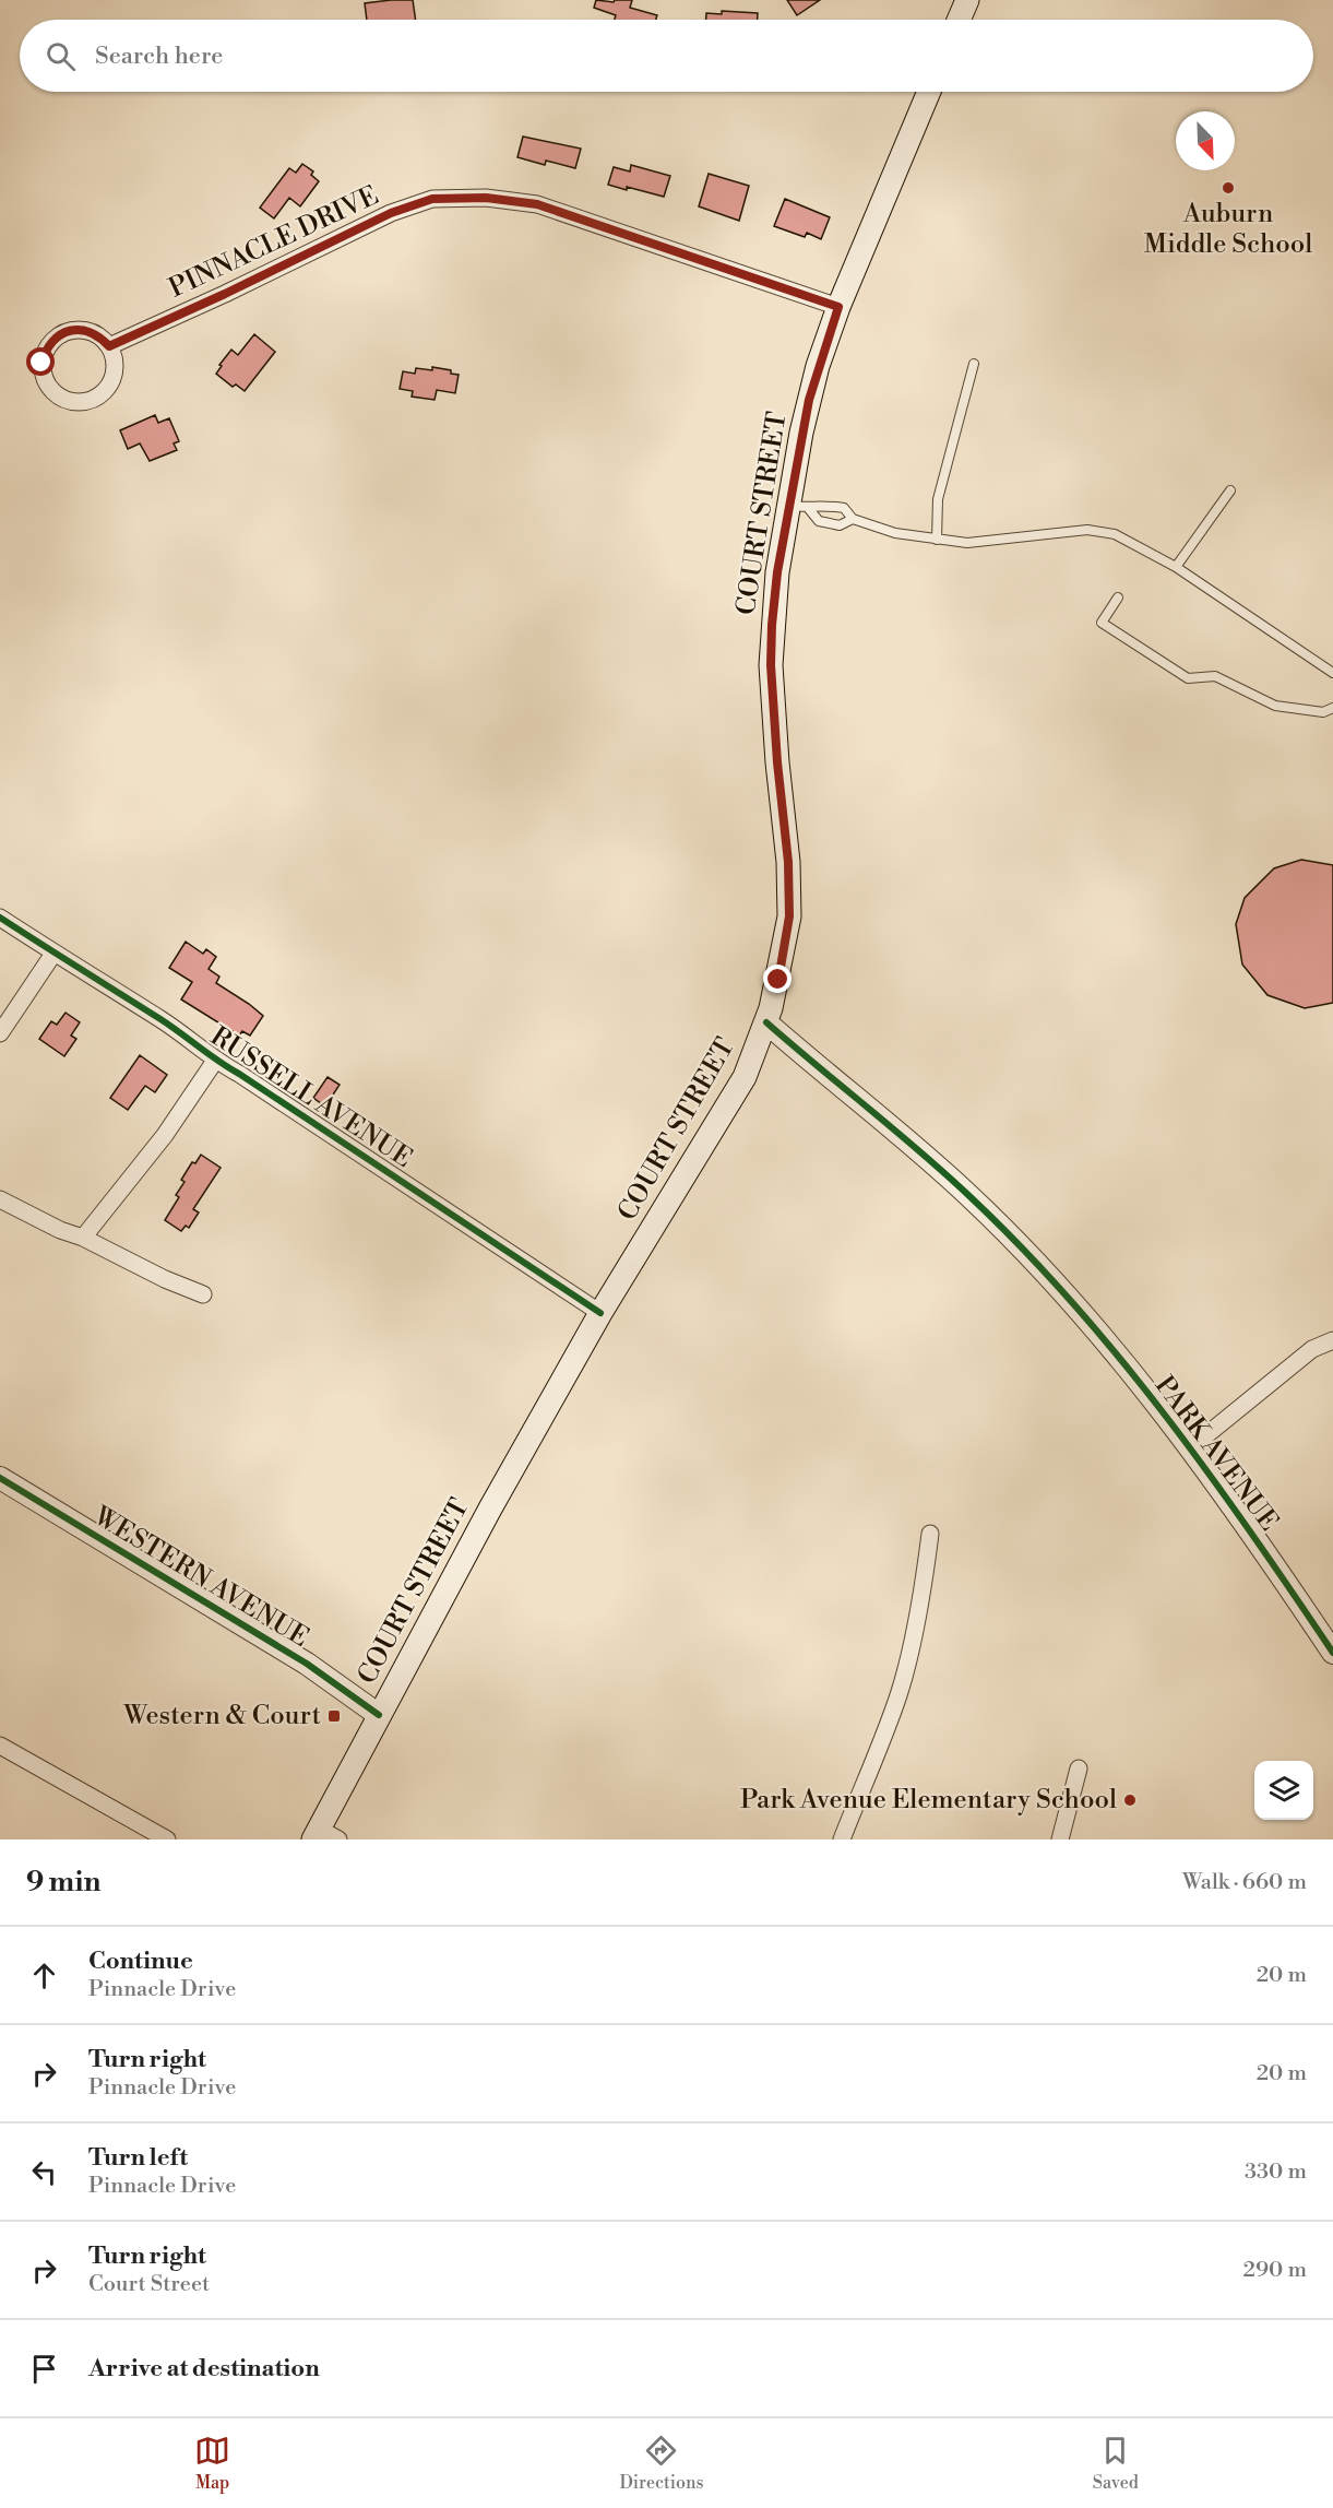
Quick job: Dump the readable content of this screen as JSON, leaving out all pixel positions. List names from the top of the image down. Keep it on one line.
{"streets":{"main road":["COURT STREET"],"street":["PINNACLE DRIVE","RUSSELL AVENUE","PARK AVENUE","WESTERN AVENUE"]},"crossings":[["PINNACLE DRIVE","COURT STREET"],["COURT STREET","RUSSELL AVENUE"],["COURT STREET","PARK AVENUE"],["COURT STREET","WESTERN AVENUE"]],"places":{"other":["Auburn Middle School","Park Avenue Elementary School"],"transit":["Western & Court"]},"north":"bottom right","page":{"search":"Search here","heading":["9 min","Walk · 660 m"],"list":[["Continue","Pinnacle Drive","20 m"],["Turn right","Pinnacle Drive","20 m"],["Turn left","Pinnacle Drive","330 m"],["Turn right","Court Street","290 m"],"Arrive at destination"],"nav":["Map","Directions","Saved"]}}
